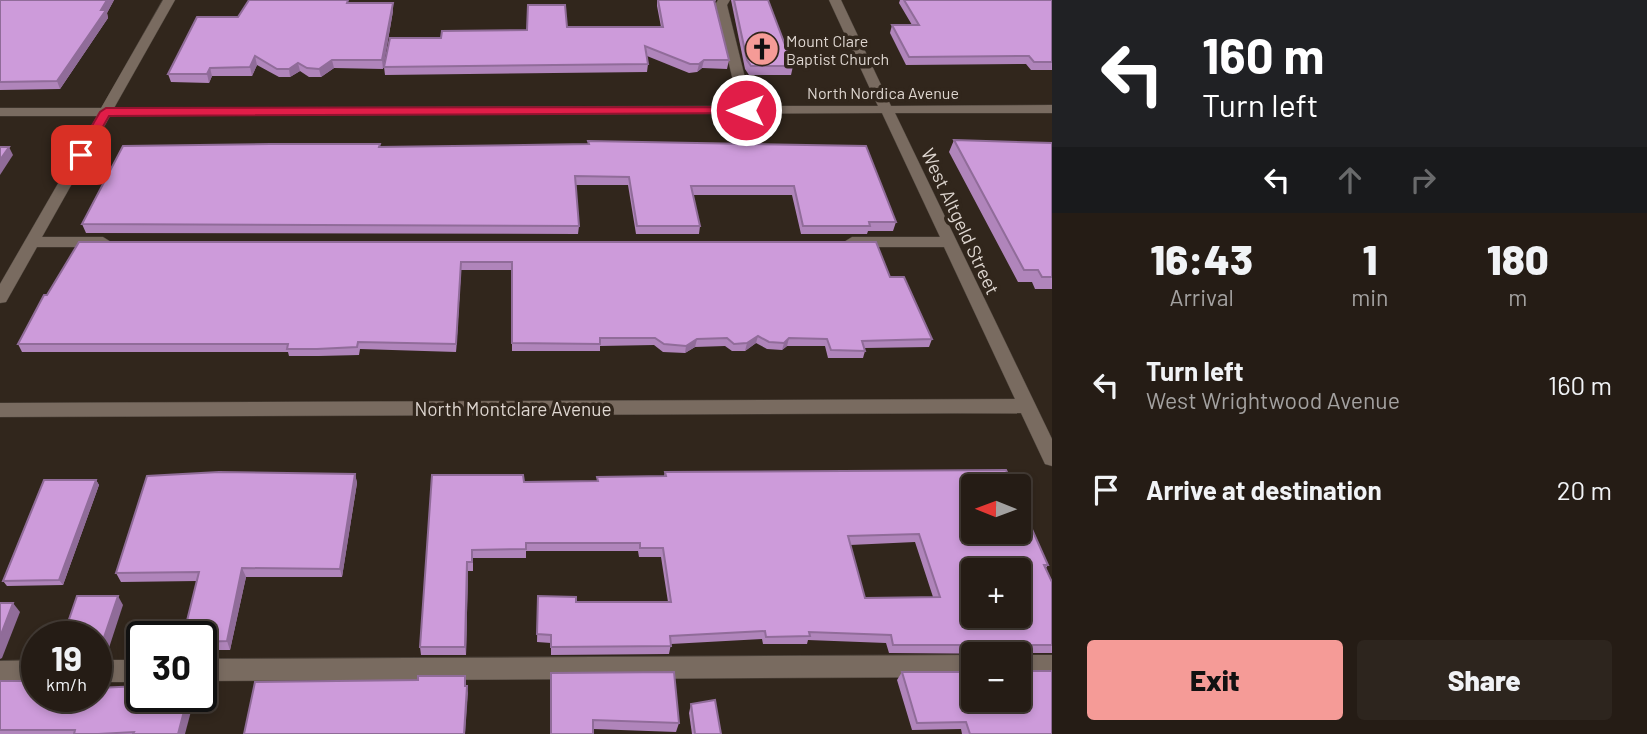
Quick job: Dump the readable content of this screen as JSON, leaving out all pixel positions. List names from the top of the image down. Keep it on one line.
{"streets":{"street":["North Nordica Avenue","West Altgeld Street","North Montclare Avenue"]},"crossings":[["North Nordica Avenue","West Altgeld Street"],["West Altgeld Street","North Montclare Avenue"]],"places":{"church":["Mount Clare Baptist Church"]},"north":"left","page":{"turn":["160 m","Turn left"],"eta":["16:43","Arrival","1","min","180","m"],"list":[{"name":"Turn left","note":"West Wrightwood Avenue","value":"160 m"},{"name":"Arrive at destination","value":"20 m"}],"map_buttons":["+","−"],"speed":"19 km/h","limit":"30","buttons":["Exit","Share"]}}
